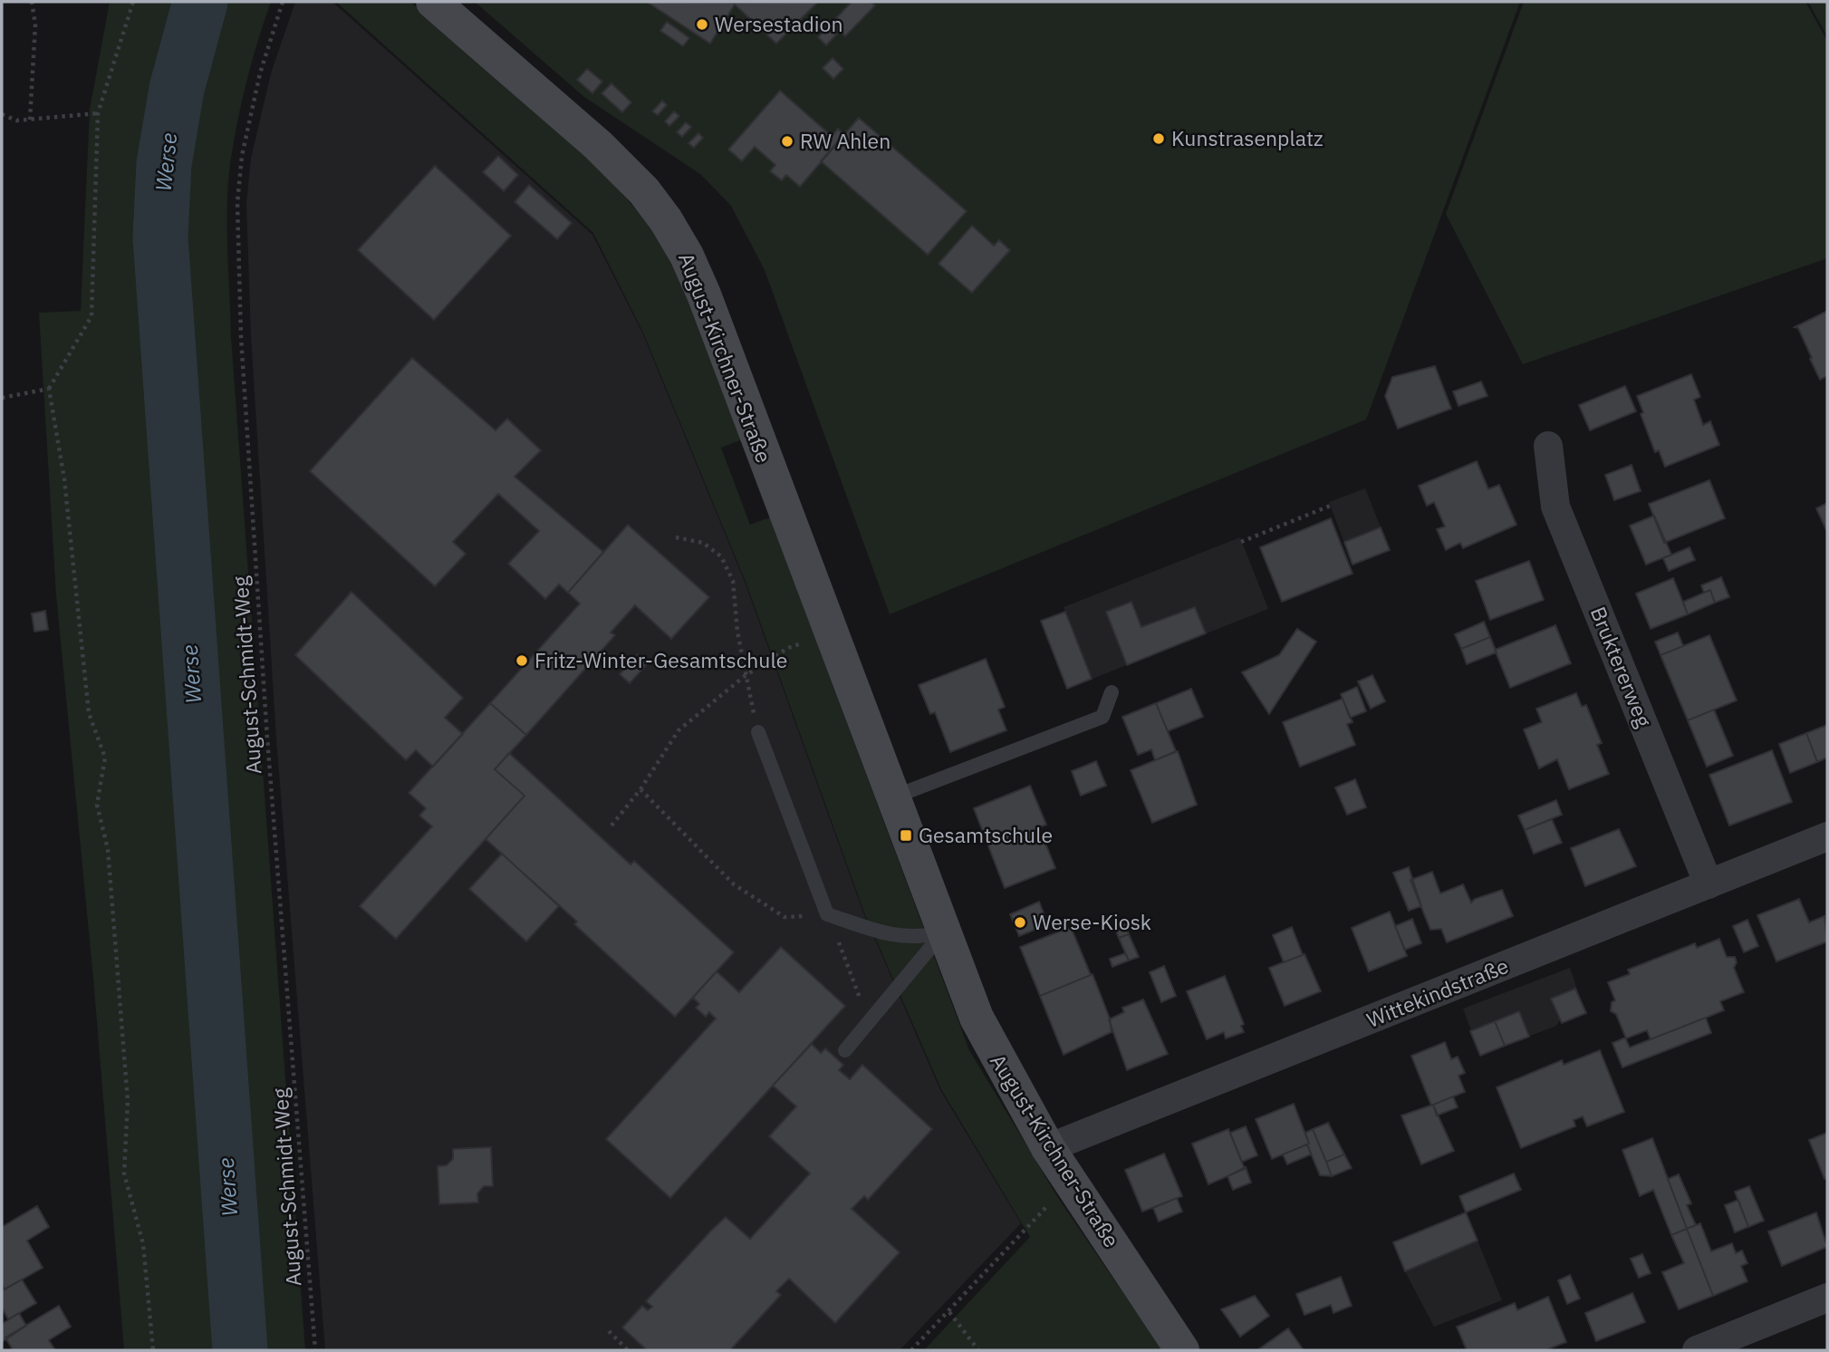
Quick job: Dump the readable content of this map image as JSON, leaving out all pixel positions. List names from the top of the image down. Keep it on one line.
{"streets":{"street":["August-Kirchner-Straße","Bruktererweg","Wittekindstraße"],"path":["August-Schmidt-Weg"]},"crossings":[["August-Kirchner-Straße","Wittekindstraße"],["Bruktererweg","Wittekindstraße"]],"water":["Werse"],"places":{"other":["Wersestadion","Kunstrasenplatz","RW Ahlen","Fritz-Winter-Gesamtschule","Werse-Kiosk"],"transit":["Gesamtschule"]}}
